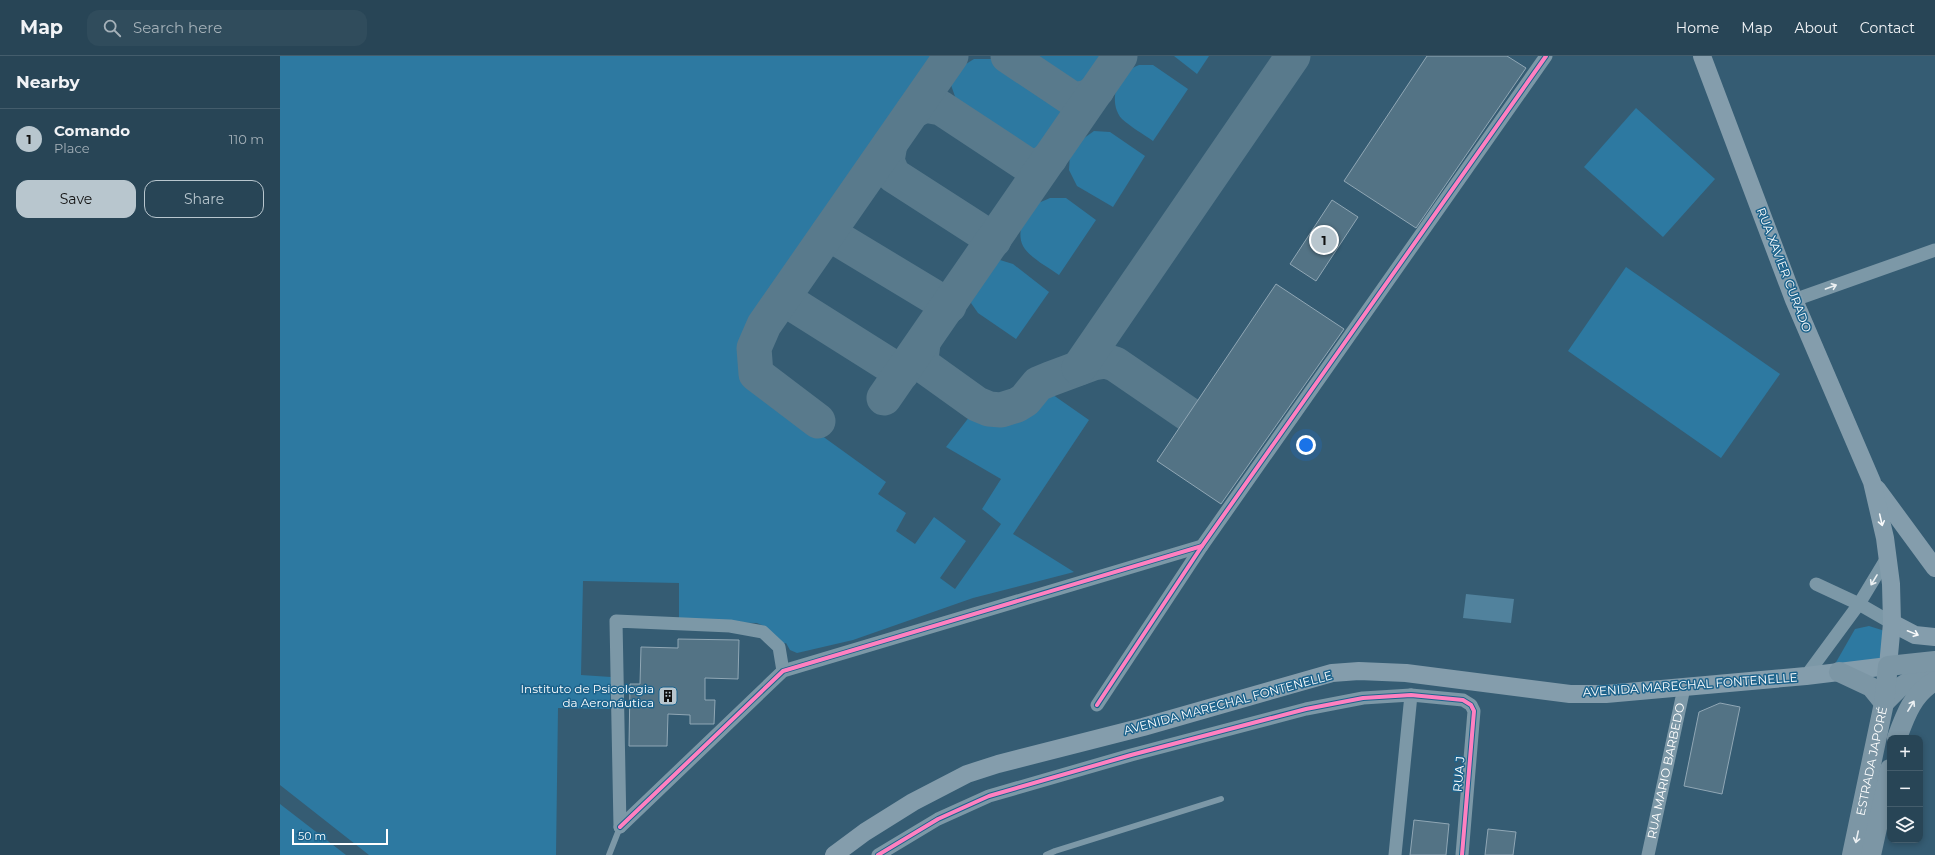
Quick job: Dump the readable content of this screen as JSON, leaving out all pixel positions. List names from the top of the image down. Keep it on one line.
{"streets":{"main road":["RUA XAVIER CURADO","AVENIDA MARECHAL FONTENELLE","ESTRADA JAPORÉ"],"street":["RUA MARIO BARBEDO","RUA J"]},"crossings":[["RUA XAVIER CURADO","AVENIDA MARECHAL FONTENELLE"],["RUA XAVIER CURADO","ESTRADA JAPORÉ"],["AVENIDA MARECHAL FONTENELLE","ESTRADA JAPORÉ"],["AVENIDA MARECHAL FONTENELLE","RUA MARIO BARBEDO"]],"places":{"building":["Instituto de Psicologia da Aeronáutica"]},"scale_bar":"50 m","page":{"header":"Map","search":"Search here","nav":["Home","Map","About","Contact"],"heading":"Nearby","list":[{"mark":"1","name":"Comando","note":"Place","value":"110 m"}],"buttons":["Save","Share"],"pins":"1","map_buttons":["+","−"],"scale":"50 m"}}
